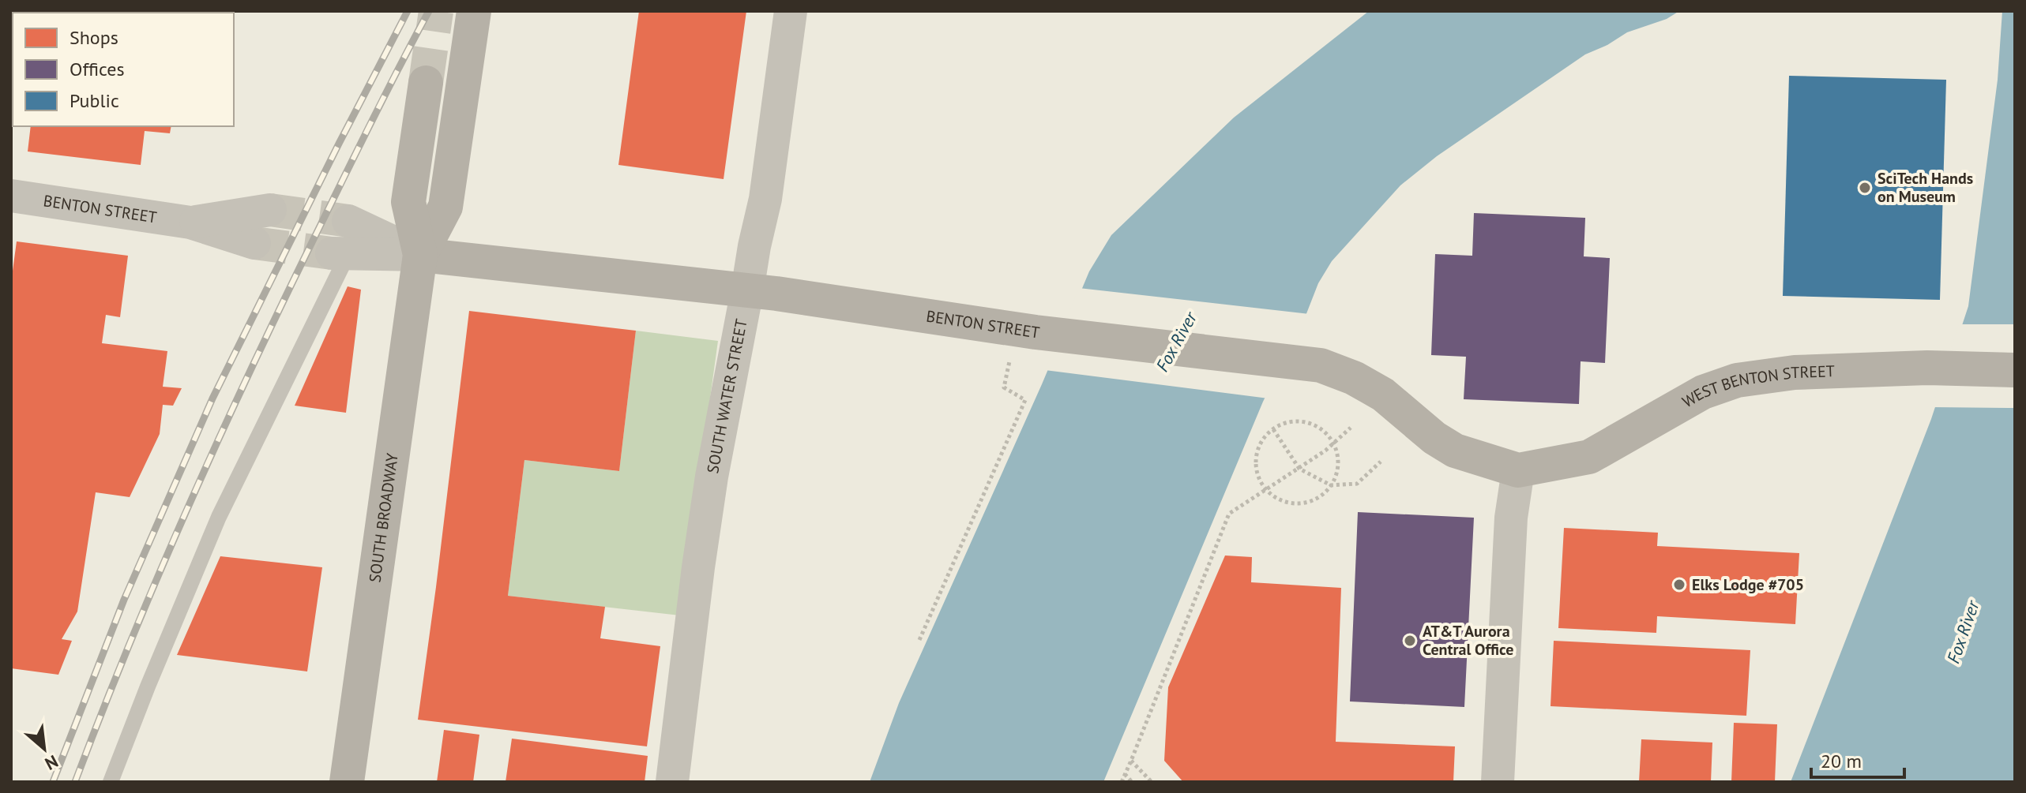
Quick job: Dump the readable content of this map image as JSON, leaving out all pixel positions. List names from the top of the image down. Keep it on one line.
{"streets":{"street":["BENTON STREET","WEST BENTON STREET","SOUTH WATER STREET","SOUTH BROADWAY"]},"crossings":[["BENTON STREET","WEST BENTON STREET"],["BENTON STREET","SOUTH WATER STREET"],["BENTON STREET","SOUTH BROADWAY"]],"water":["Fox River"],"places":["SciTech Hands on Museum","Elks Lodge #705","AT&T Aurora Central Office"],"legend":["Shops","Offices","Public"],"scale_bar":"20 m","north":"bottom right"}
